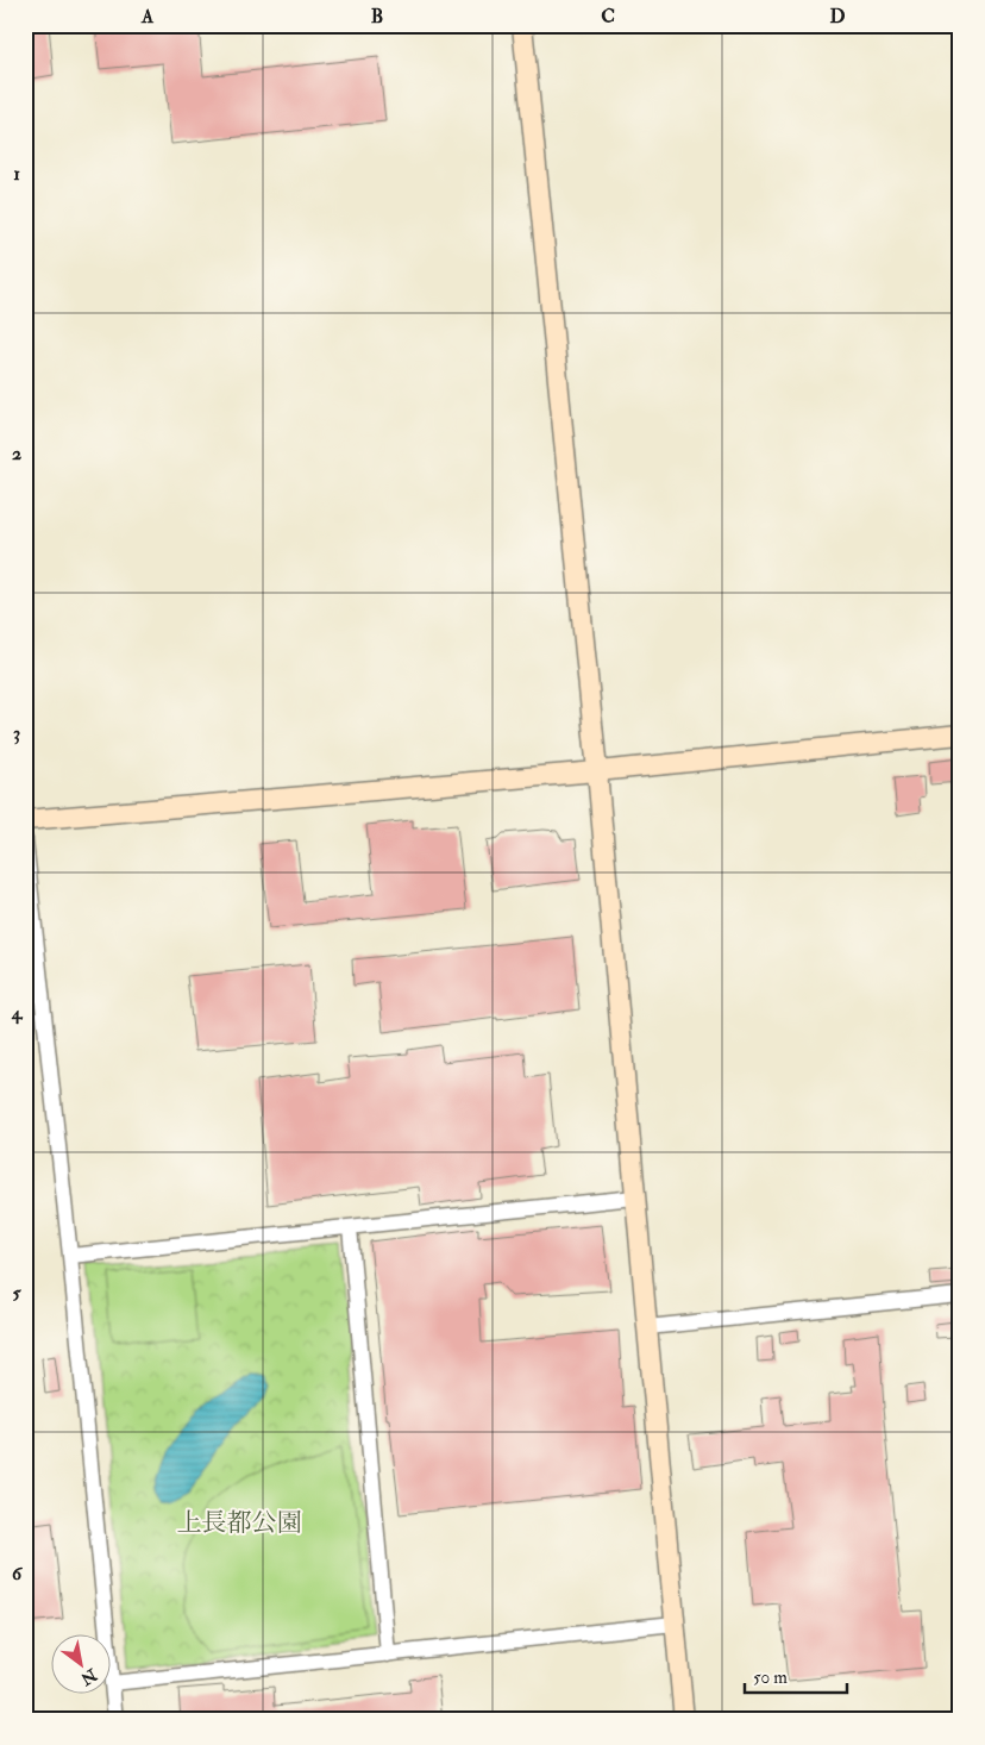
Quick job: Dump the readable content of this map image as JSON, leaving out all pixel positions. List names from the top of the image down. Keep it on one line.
{"parks":["上長都公園"],"scale_bar":"50 m","north":"bottom right","grid":{"columns":["A","B","C","D"],"rows":["1","2","3","4","5","6"]}}
